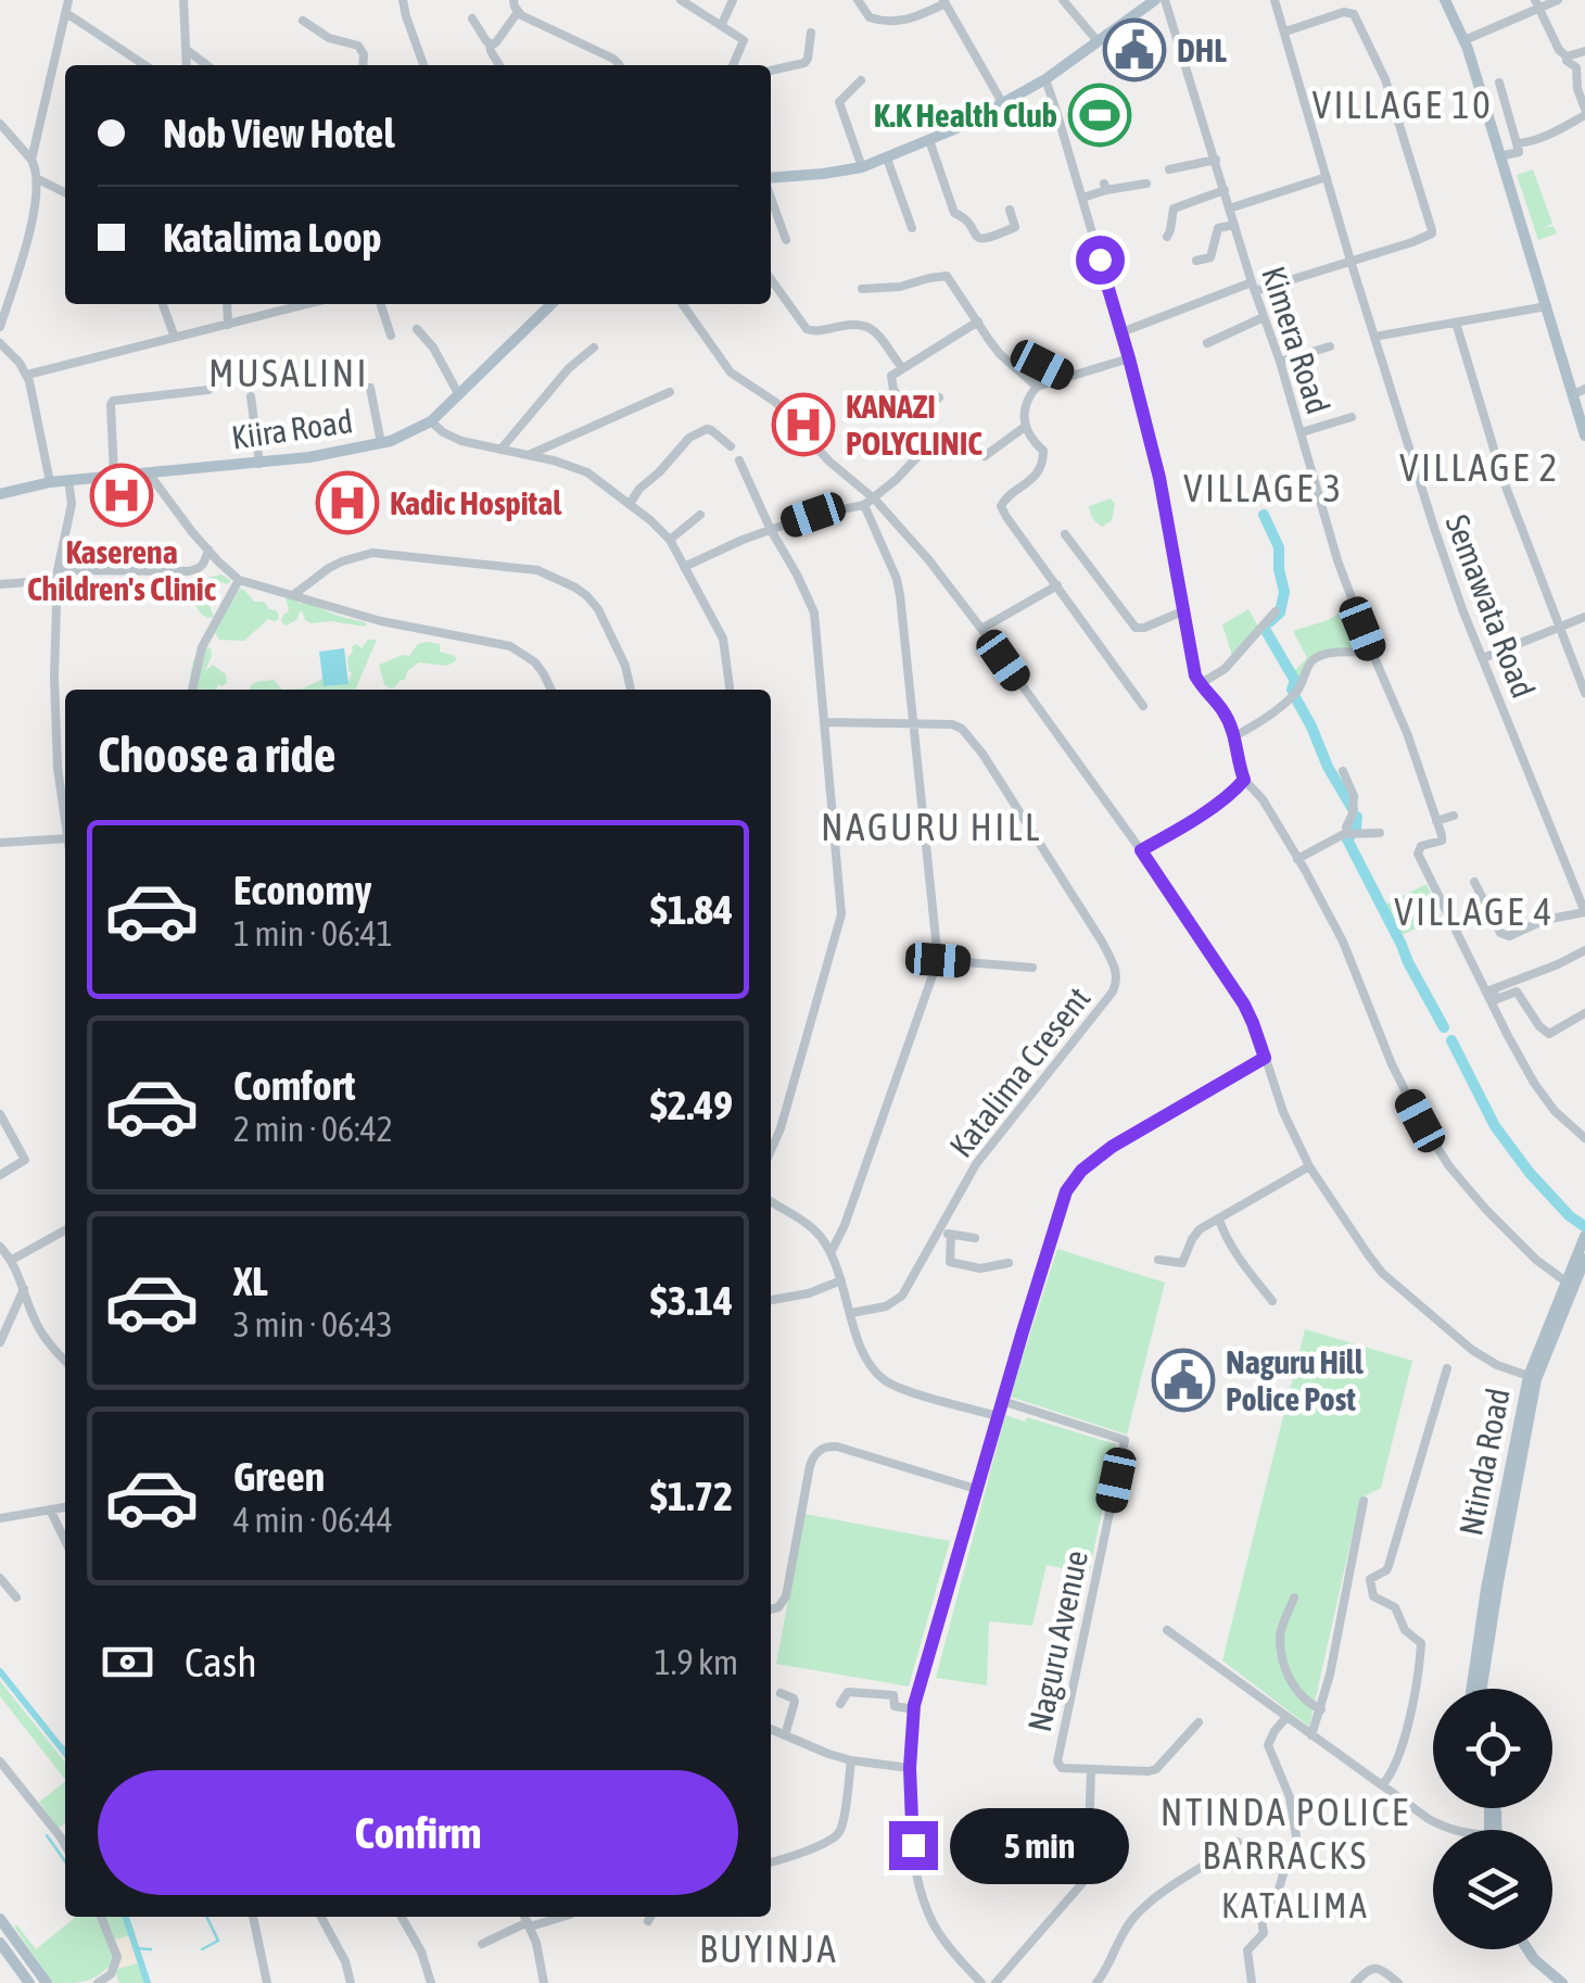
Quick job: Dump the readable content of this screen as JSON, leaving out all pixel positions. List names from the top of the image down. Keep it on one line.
{"streets":{"main road":["Kiira Road","Ntinda Road"],"street":["Kimera Road","Semawata Road","Katalima Cresent","Naguru Avenue"]},"districts":["VILLAGE 10","MUSALINI","VILLAGE 2","VILLAGE 3","NAGURU HILL","VILLAGE 4","NTINDA POLICE BARRACKS","KATALIMA","BUYINJA"],"places":{"public building":["DHL","Naguru Hill Police Post"],"sports":["K.K Health Club"],"hospital":["KANAZI POLYCLINIC","Kaserena Children's Clinic","Kadic Hospital"]},"page":{"banner":["Nob View Hotel","Katalima Loop"],"heading":"Choose a ride","list":[{"name":"Economy","note":"1 min · 06:41","value":"$1.84"},{"name":"Comfort","note":"2 min · 06:42","value":"$2.49"},{"name":"XL","note":"3 min · 06:43","value":"$3.14"},{"name":"Green","note":"4 min · 06:44","value":"$1.72"}],"pay":["Cash","1.9 km"],"buttons":"Confirm","bubble":"5 min"}}
